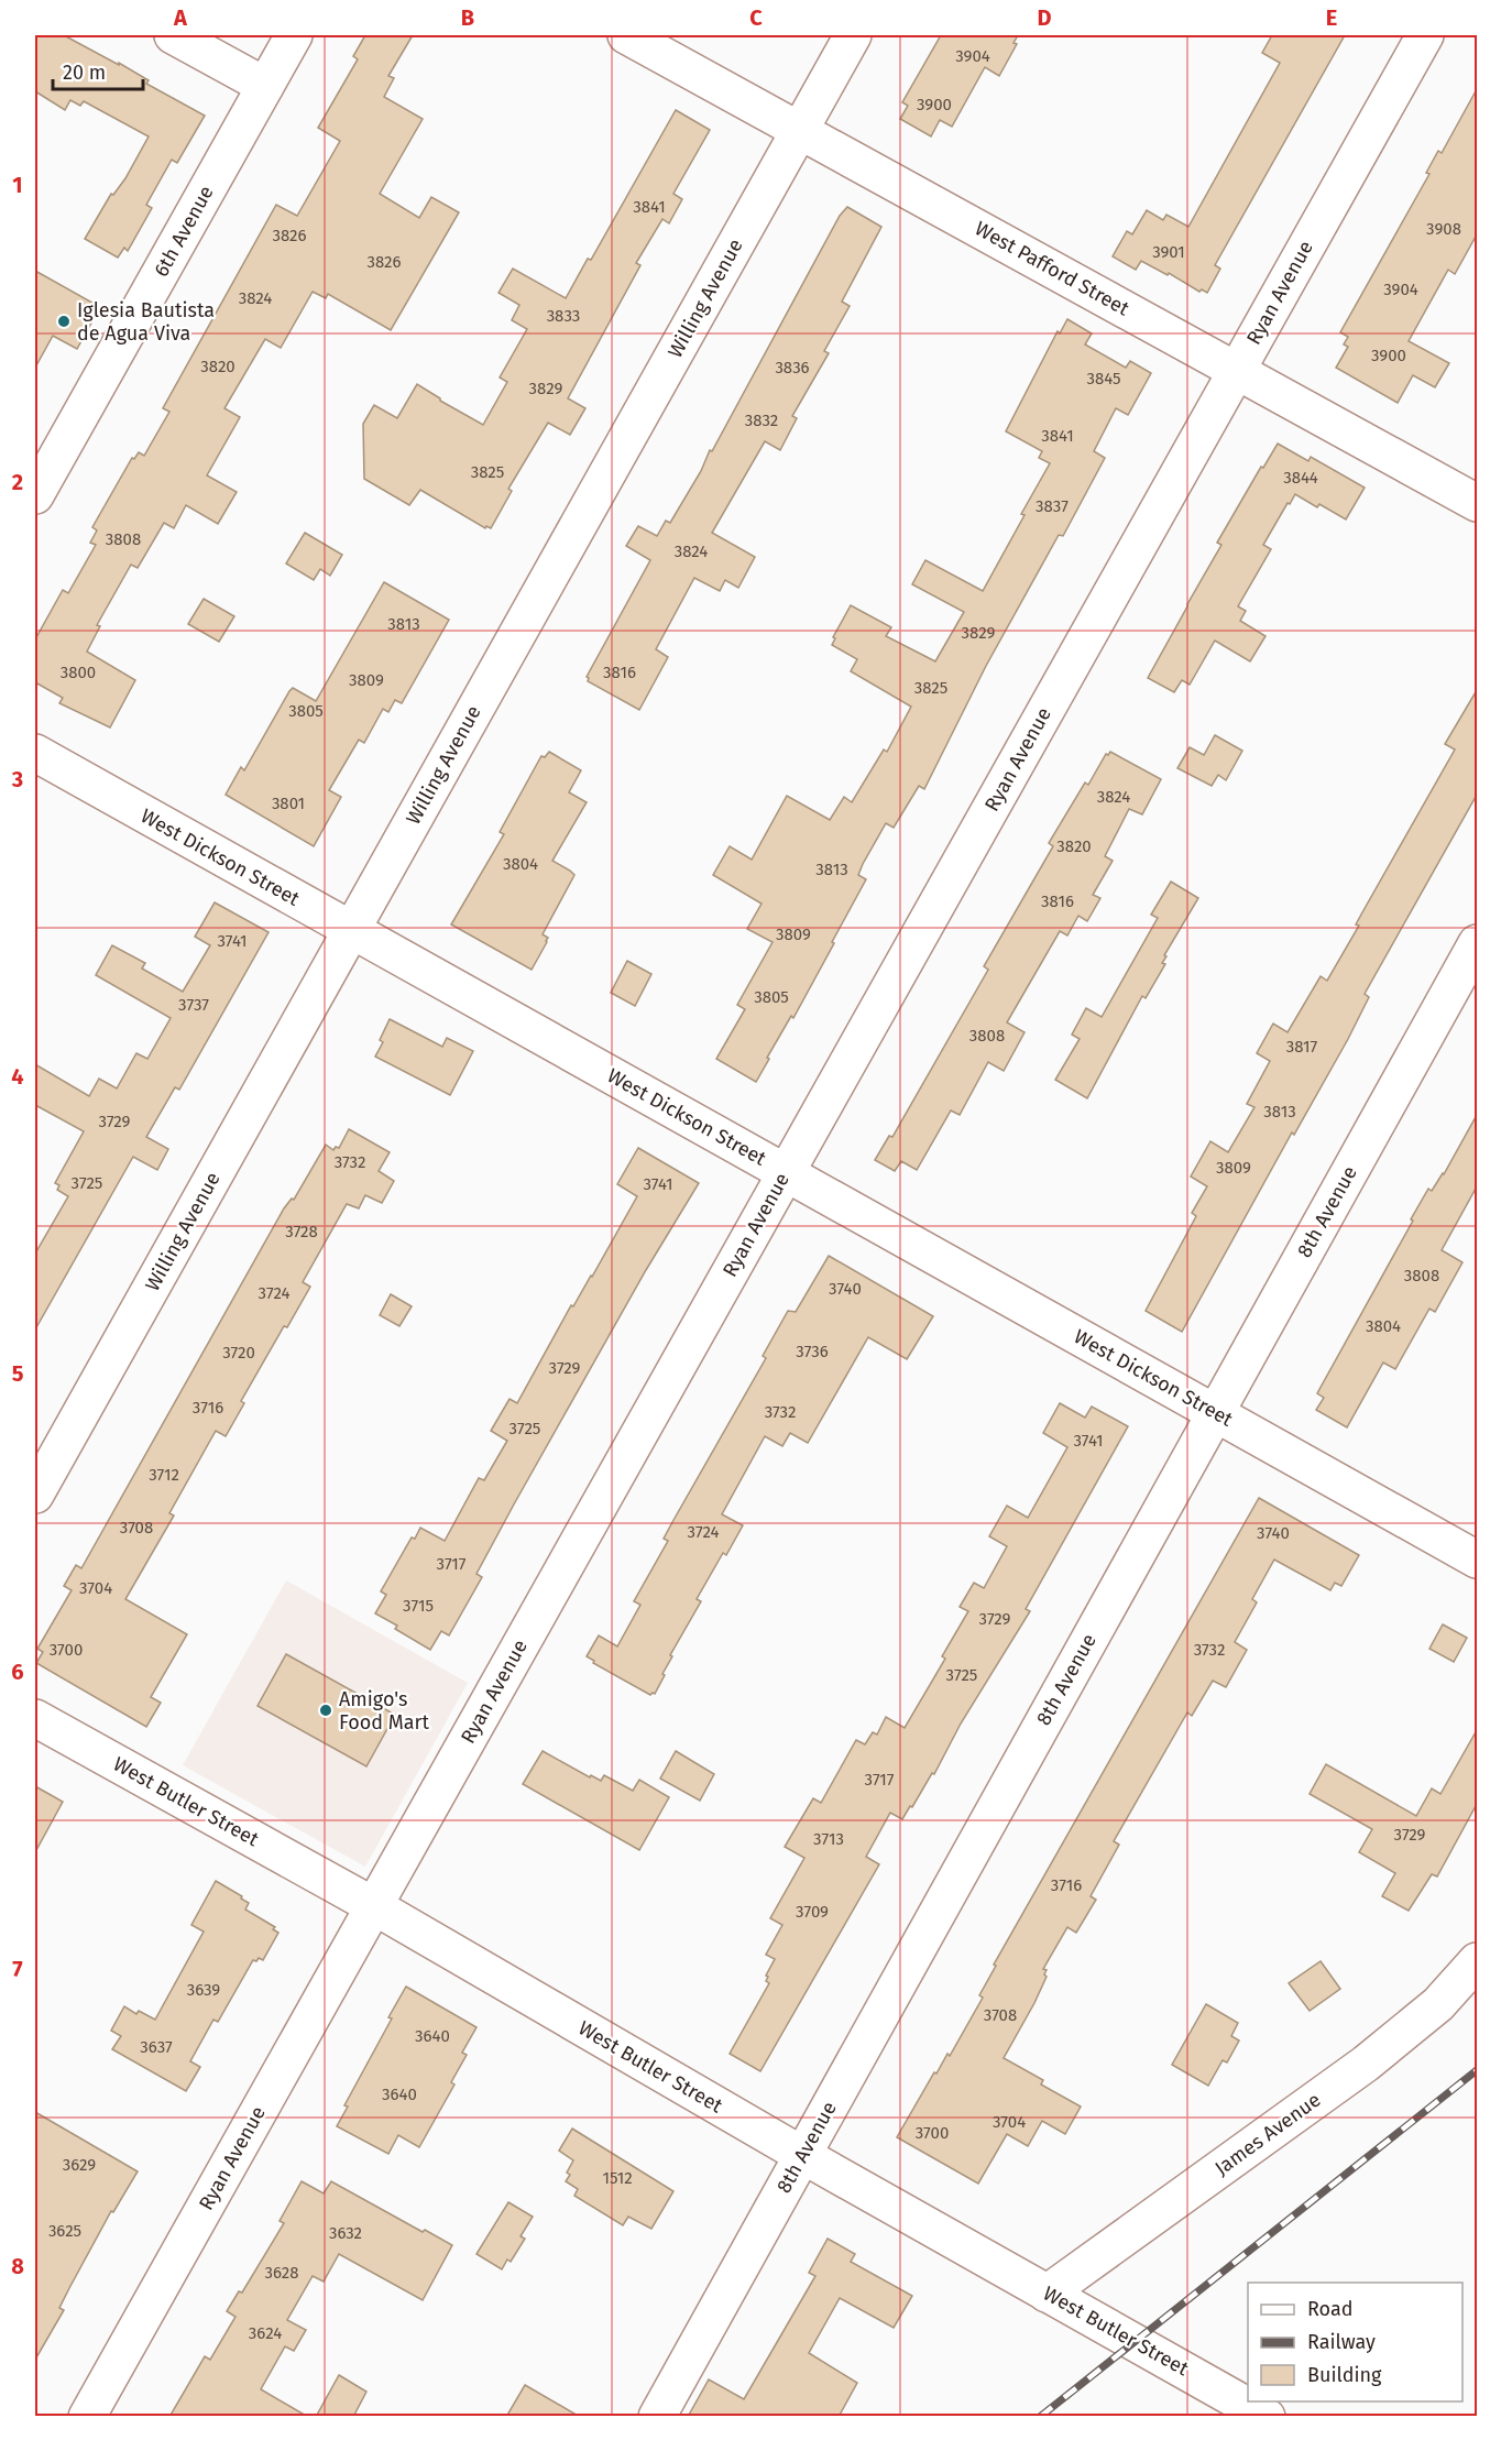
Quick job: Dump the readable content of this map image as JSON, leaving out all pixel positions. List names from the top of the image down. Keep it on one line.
{"streets":{"street":["6th Avenue","West Pafford Street","Ryan Avenue","Willing Avenue","West Dickson Street","8th Avenue","West Butler Street","James Avenue"]},"crossings":[["West Pafford Street","Ryan Avenue"],["West Pafford Street","Willing Avenue"],["Ryan Avenue","West Dickson Street"],["Ryan Avenue","West Butler Street"],["Willing Avenue","West Dickson Street"],["West Dickson Street","8th Avenue"],["8th Avenue","West Butler Street"],["West Butler Street","James Avenue"]],"places":["Iglesia Bautista de Agua Viva","Amigo's Food Mart"],"house_numbers":["3904","3900","3841","3908","3826","3901","3826","3904","3824","3833","3900","3820","3836","3845","3829","3832","3841","3825","3844","3837","3808","3824","3813","3829","3800","3816","3809","3825","3805","3824","3801","3820","3804","3813","3816","3809","3741","3805","3737","3808","3817","3813","3729","3732","3809","3725","3741","3728","3808","3740","3724","3804","3736","3720","3729","3716","3732","3725","3741","3712","3708","3724","3740","3717","3704","3715","3729","3700","3732","3725","3717","3729","3713","3716","3709","3639","3708","3640","3637","3640","3704","3700","3629","1512","3625","3632","3628","3624"],"legend":["Road","Railway","Building"],"scale_bar":"20 m","grid":{"columns":["A","B","C","D","E"],"rows":["1","2","3","4","5","6","7","8"]}}
